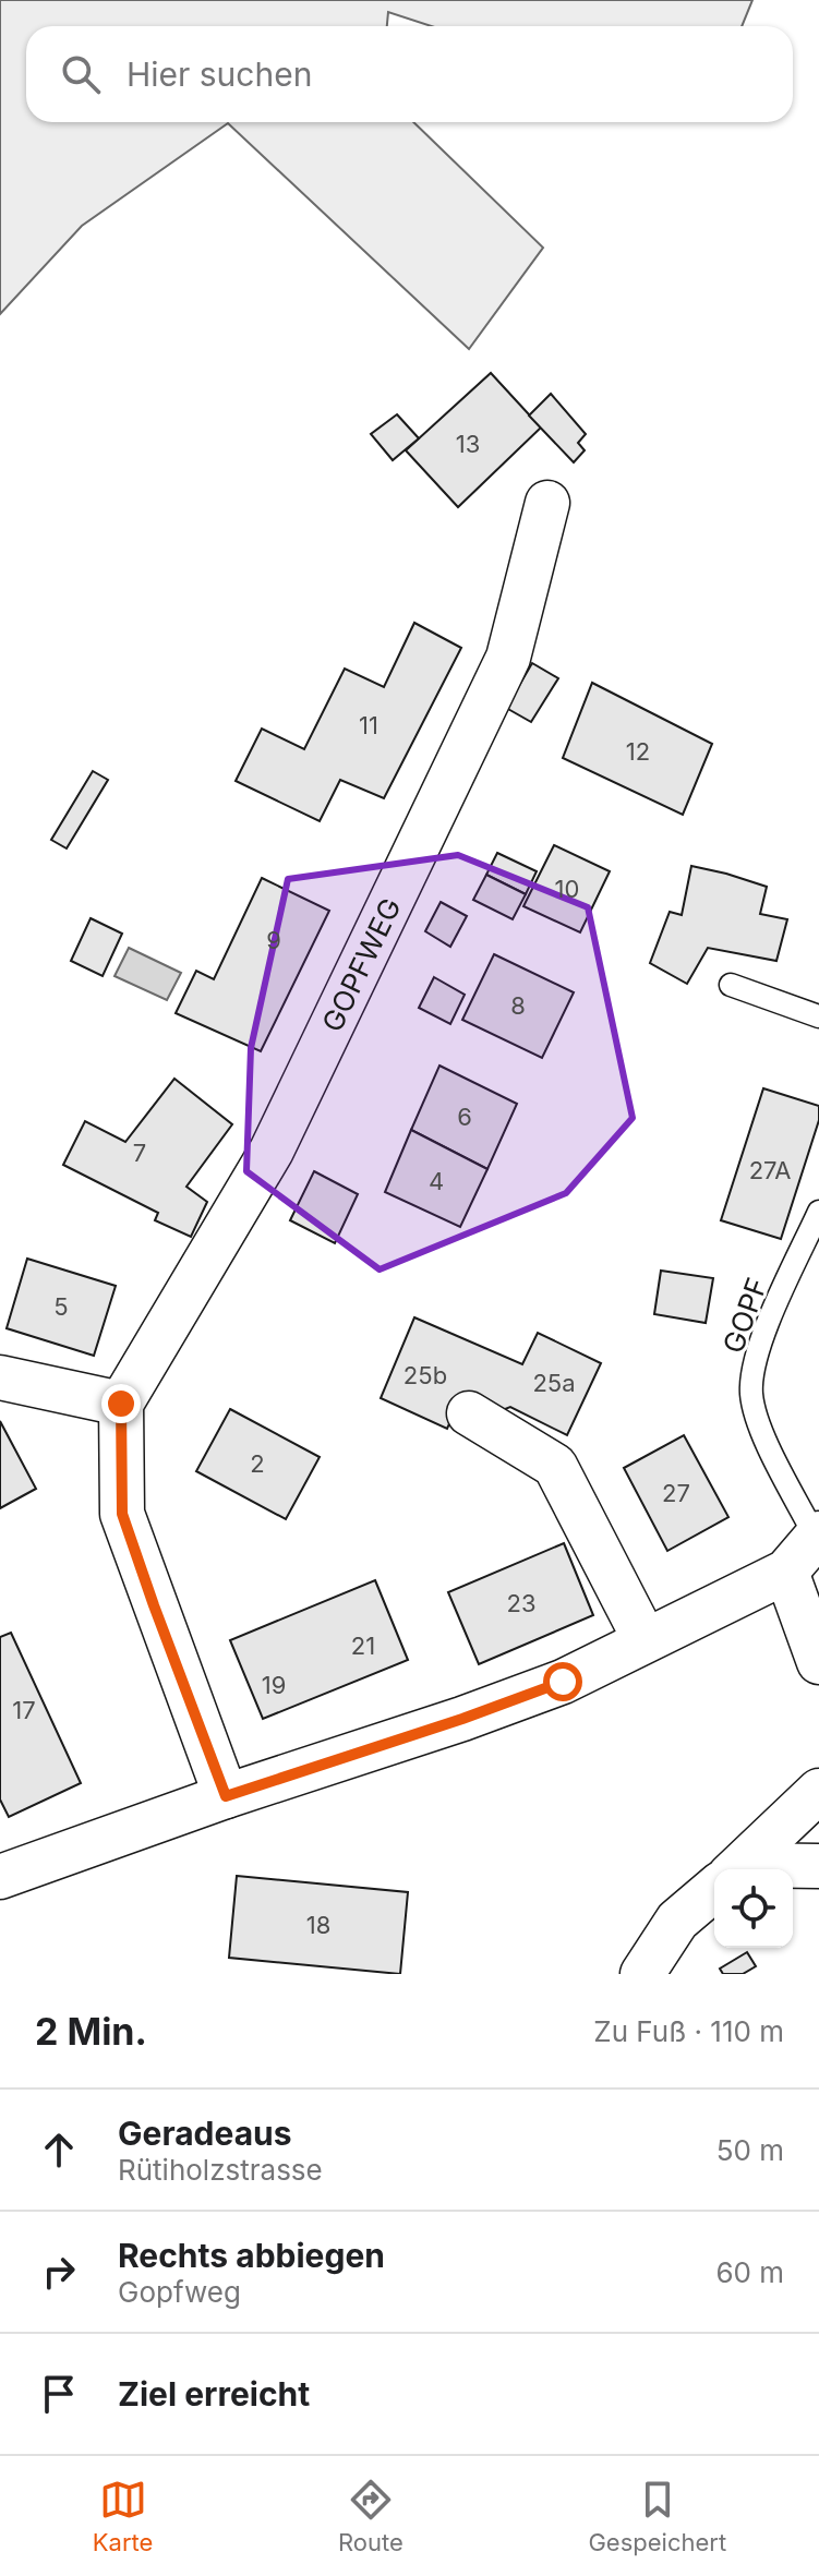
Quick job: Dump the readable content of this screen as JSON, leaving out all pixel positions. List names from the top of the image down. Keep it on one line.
{"streets":{"street":["GOPFWEG"],"lane":["GOPF"]},"house_numbers":["13","11","12","10","9","8","6","7","27A","4","5","25b","25a","2","27","23","21","19","17","18"],"page":{"search":"Hier suchen","heading":["2 Min.","Zu Fuß · 110 m"],"list":[["Geradeaus","Rütiholzstrasse","50 m"],["Rechts abbiegen","Gopfweg","60 m"],"Ziel erreicht"],"nav":["Karte","Route","Gespeichert"]}}
